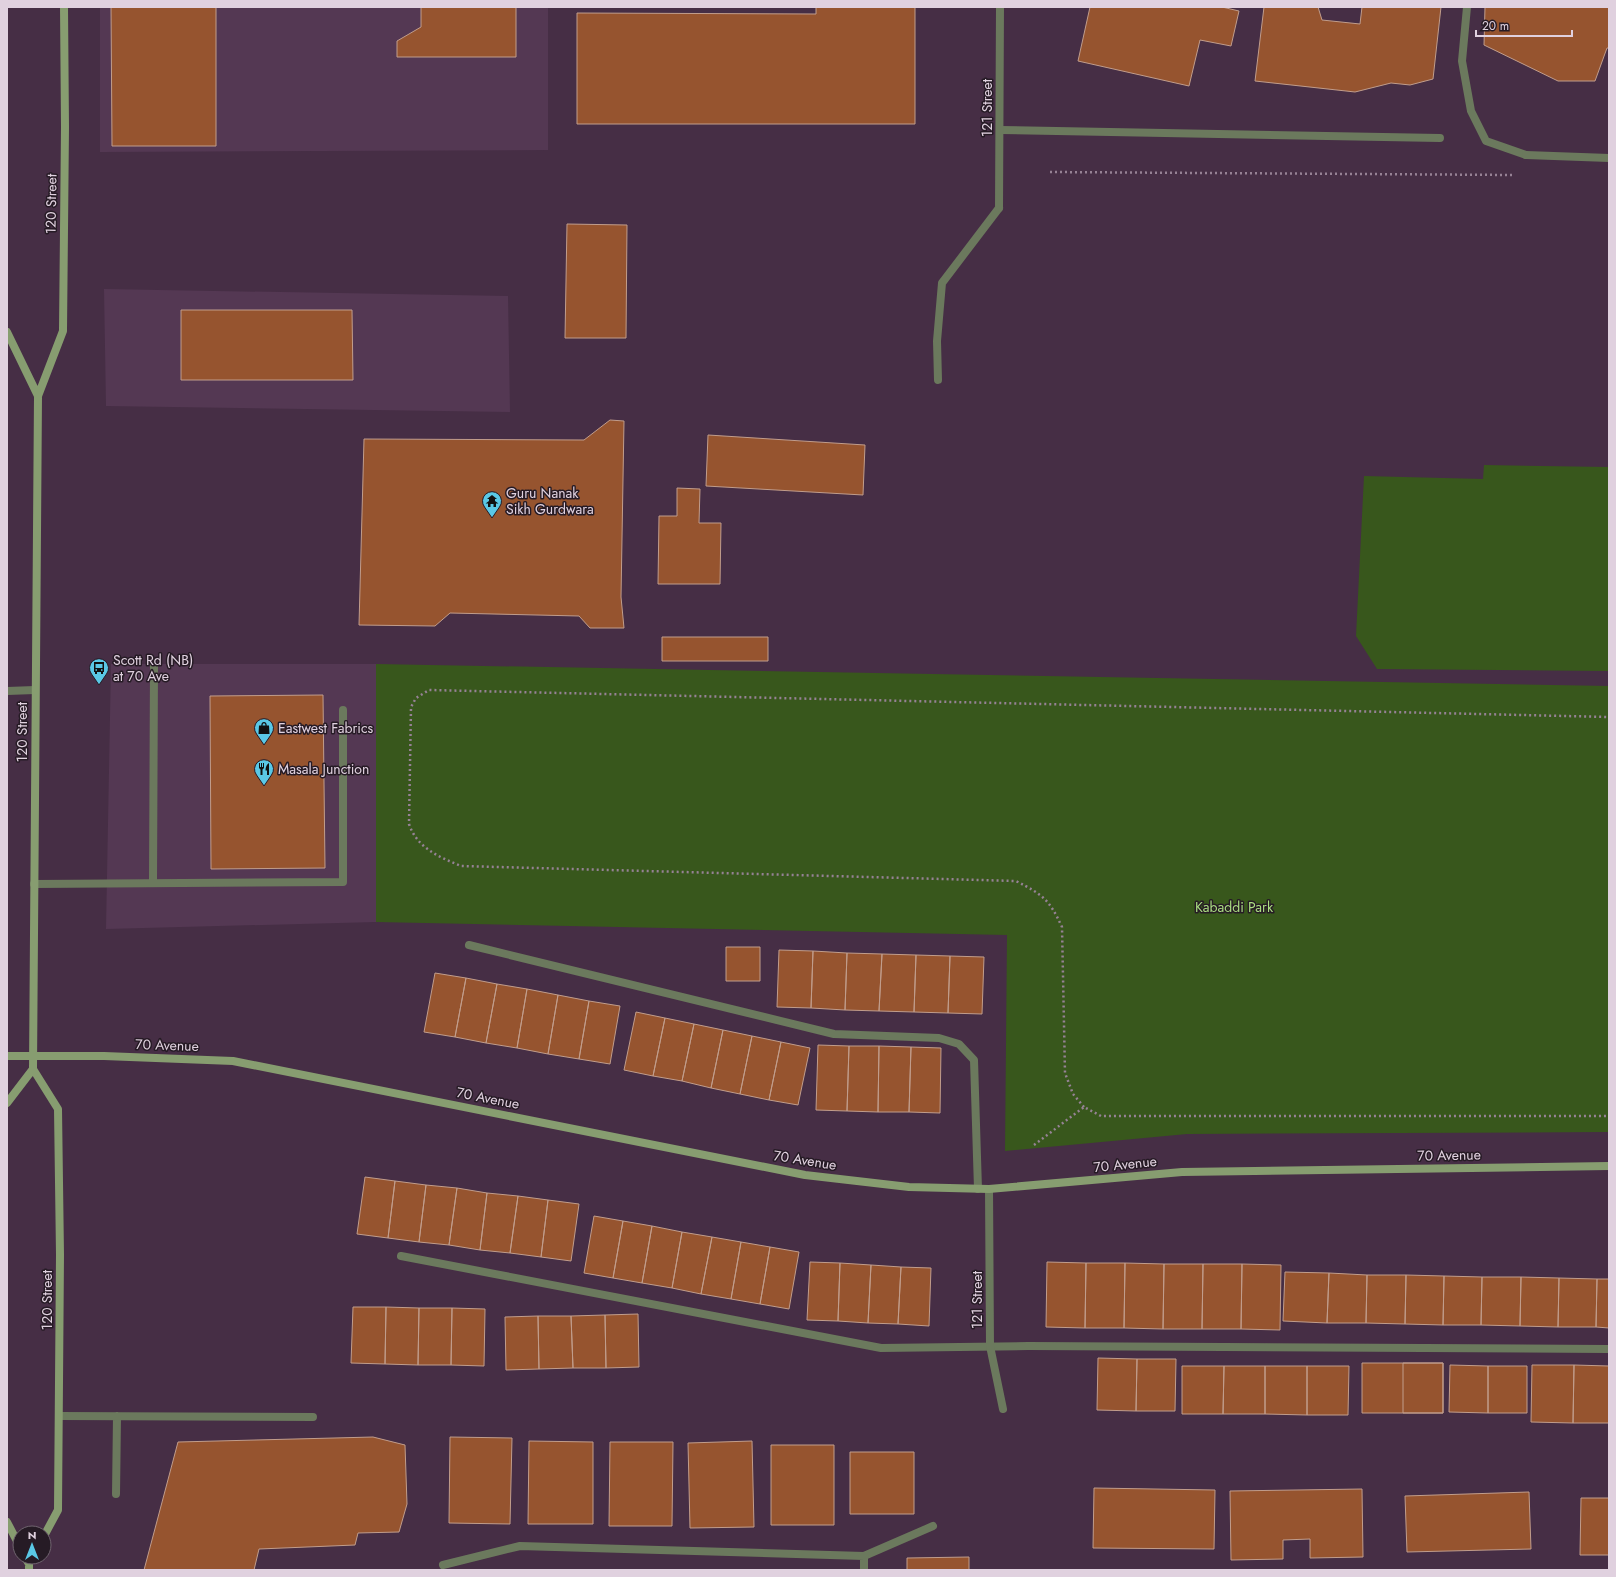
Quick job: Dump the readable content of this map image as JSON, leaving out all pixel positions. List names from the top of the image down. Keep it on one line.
{"streets":{"main road":["120 Street","70 Avenue"],"street":["121 Street"]},"crossings":[["121 Street","70 Avenue"],["120 Street","70 Avenue"]],"parks":["Kabaddi Park"],"places":{"temple":["Guru Nanak Sikh Gurdwara"],"bus stop":["Scott Rd (NB) at 70 Ave"],"shop":["Eastwest Fabrics"],"restaurant":["Masala Junction"]},"scale_bar":"20 m","north":"top"}
